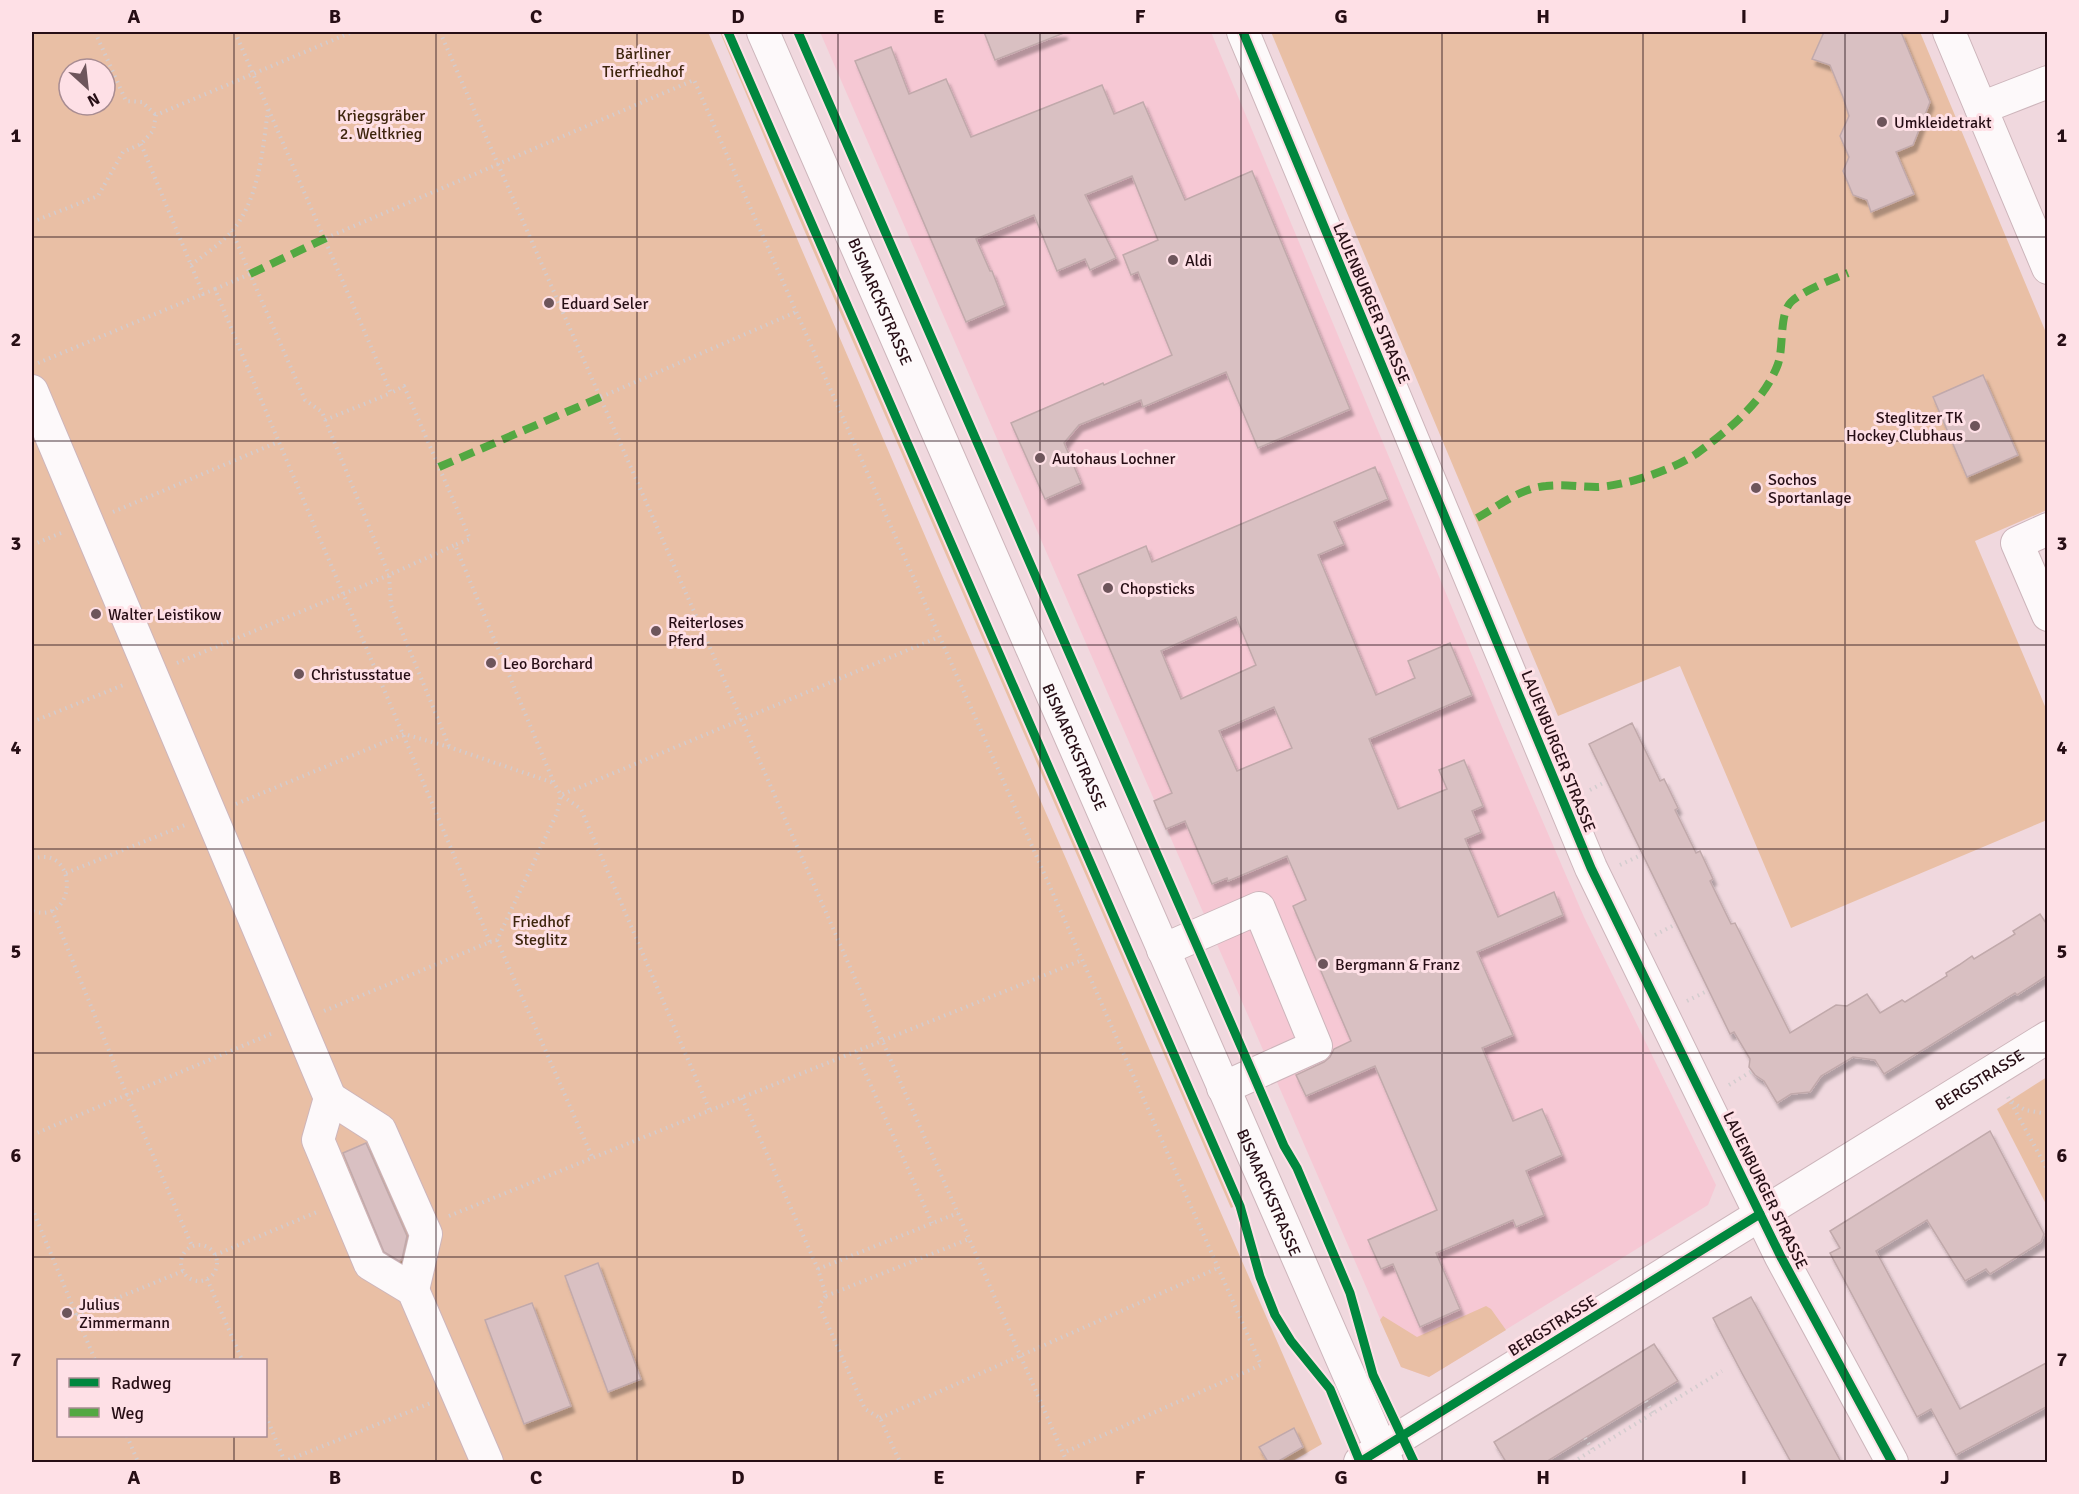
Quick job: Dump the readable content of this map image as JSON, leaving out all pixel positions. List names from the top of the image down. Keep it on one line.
{"streets":{"street":["BISMARCKSTRASSE","LAUENBURGER STRASSE","BERGSTRASSE"]},"crossings":[["BISMARCKSTRASSE","BERGSTRASSE"],["LAUENBURGER STRASSE","BERGSTRASSE"]],"parks":["Bärliner Tierfriedhof","Kriegsgräber 2. Weltkrieg","Friedhof Steglitz"],"places":["Umkleidetrakt","Aldi","Eduard Seler","Steglitzer TK Hockey Clubhaus","Autohaus Lochner","Sochos Sportanlage","Chopsticks","Walter Leistikow","Reiterloses Pferd","Leo Borchard","Christusstatue","Bergmann & Franz","Julius Zimmermann"],"legend":["Radweg","Weg"],"north":"bottom right","grid":{"columns":["A","B","C","D","E","F","G","H","I","J"],"rows":["1","2","3","4","5","6","7"]}}
